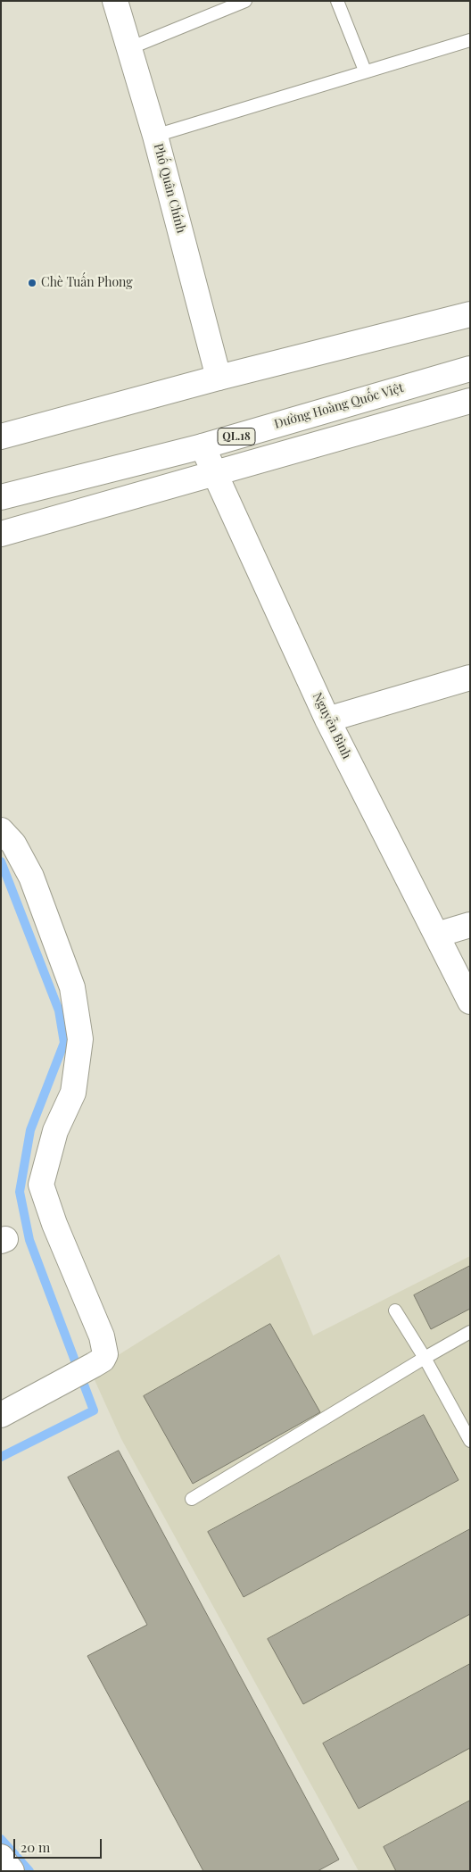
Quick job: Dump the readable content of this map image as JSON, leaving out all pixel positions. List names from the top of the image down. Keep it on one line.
{"streets":{"main road":["Phố Quân Chính","Đường Hoàng Quốc Việt","QL.18","Nguyễn Bình"]},"crossings":[["Đường Hoàng Quốc Việt","Nguyễn Bình"]],"places":["Chè Tuấn Phong"],"scale_bar":"20 m"}
